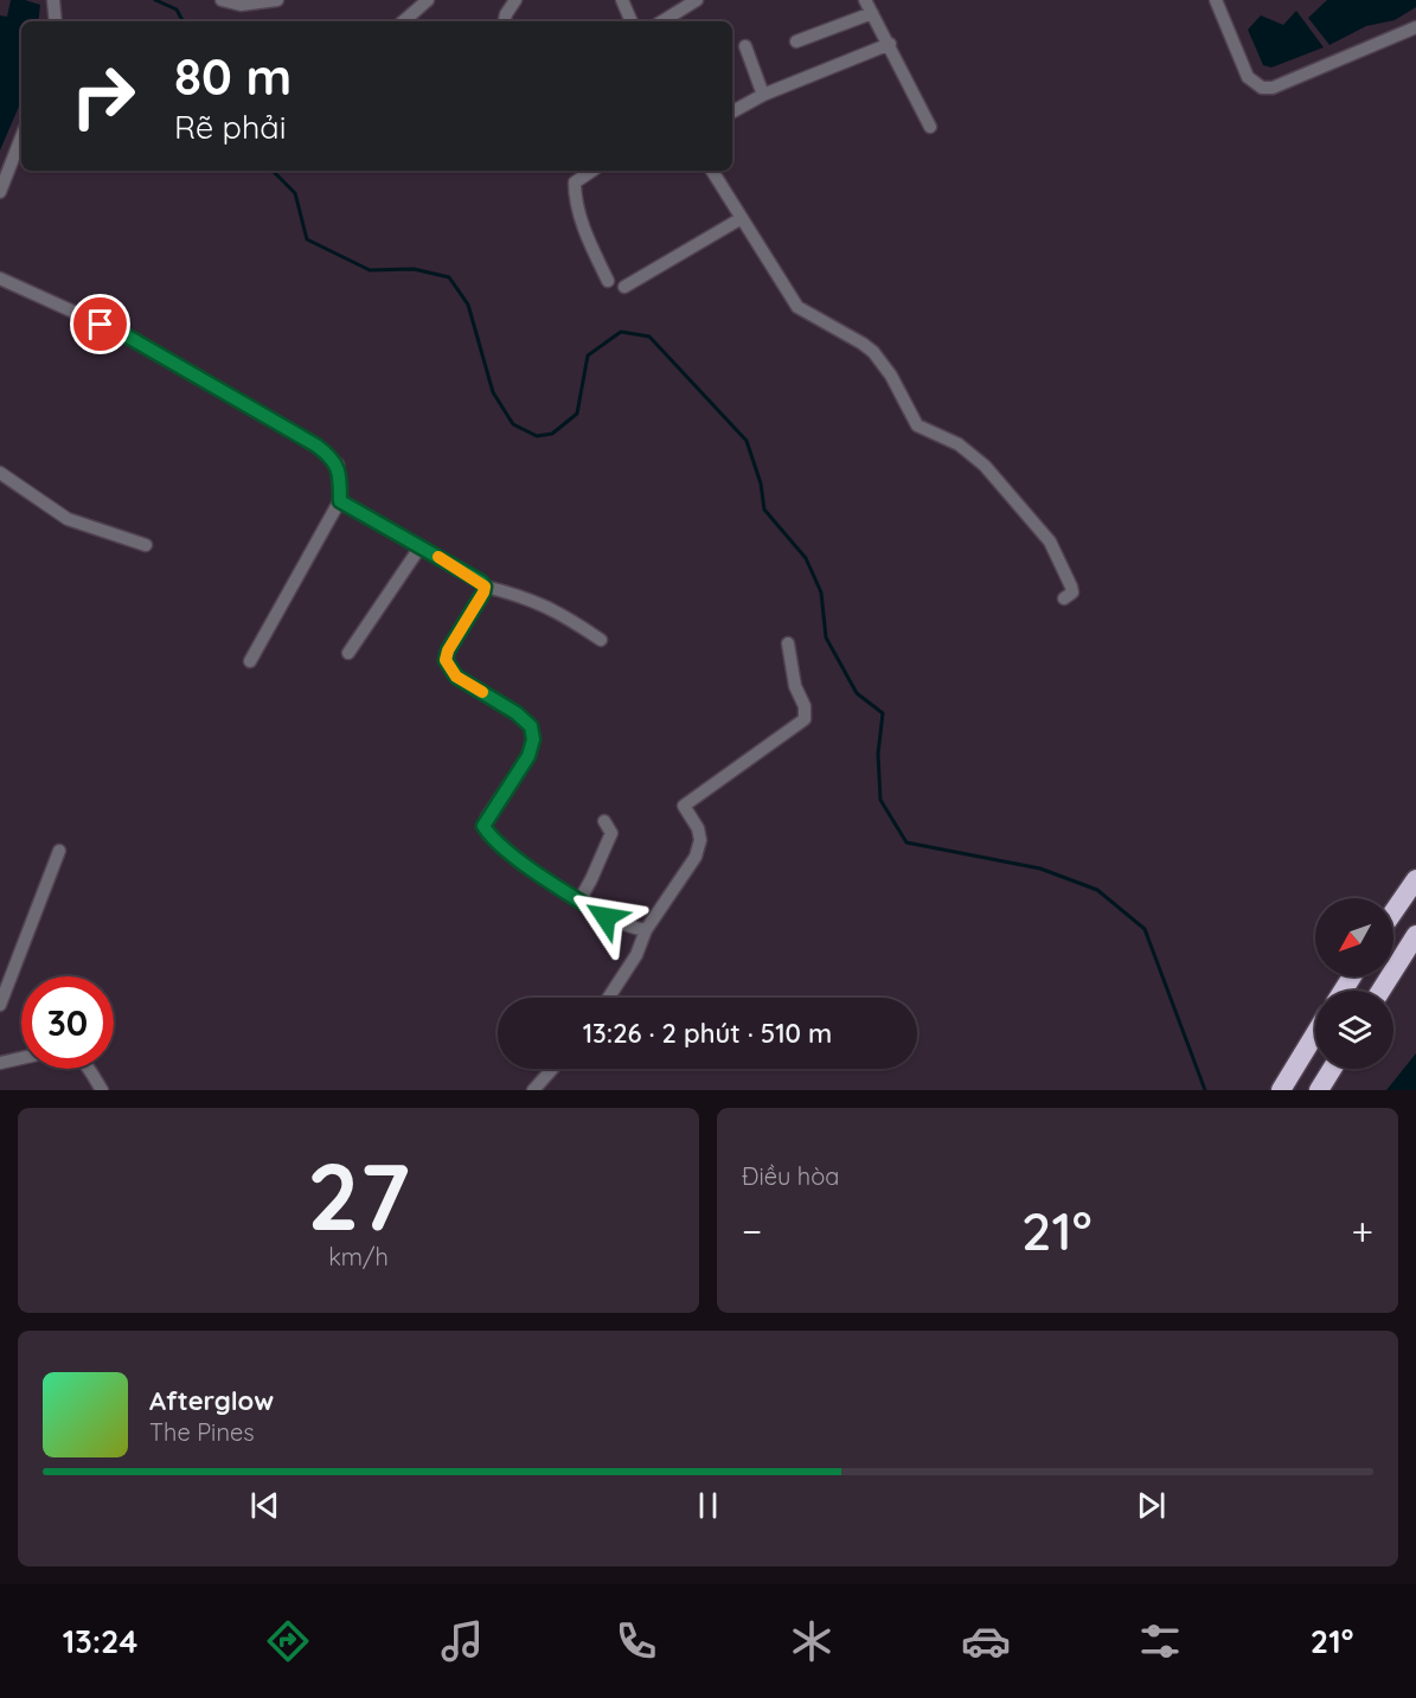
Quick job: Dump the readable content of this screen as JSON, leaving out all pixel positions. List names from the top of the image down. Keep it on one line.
{"north":"bottom left","page":{"turn":["80 m","Rẽ phải"],"limit":"30","trip":"13:26 · 2 phút · 510 m","tile":[["27","km/h"],"Điều hòa"],"heat":["−","21°","+"],"song":["Afterglow","The Pines"],"tabs":["13:24","21°"]}}
